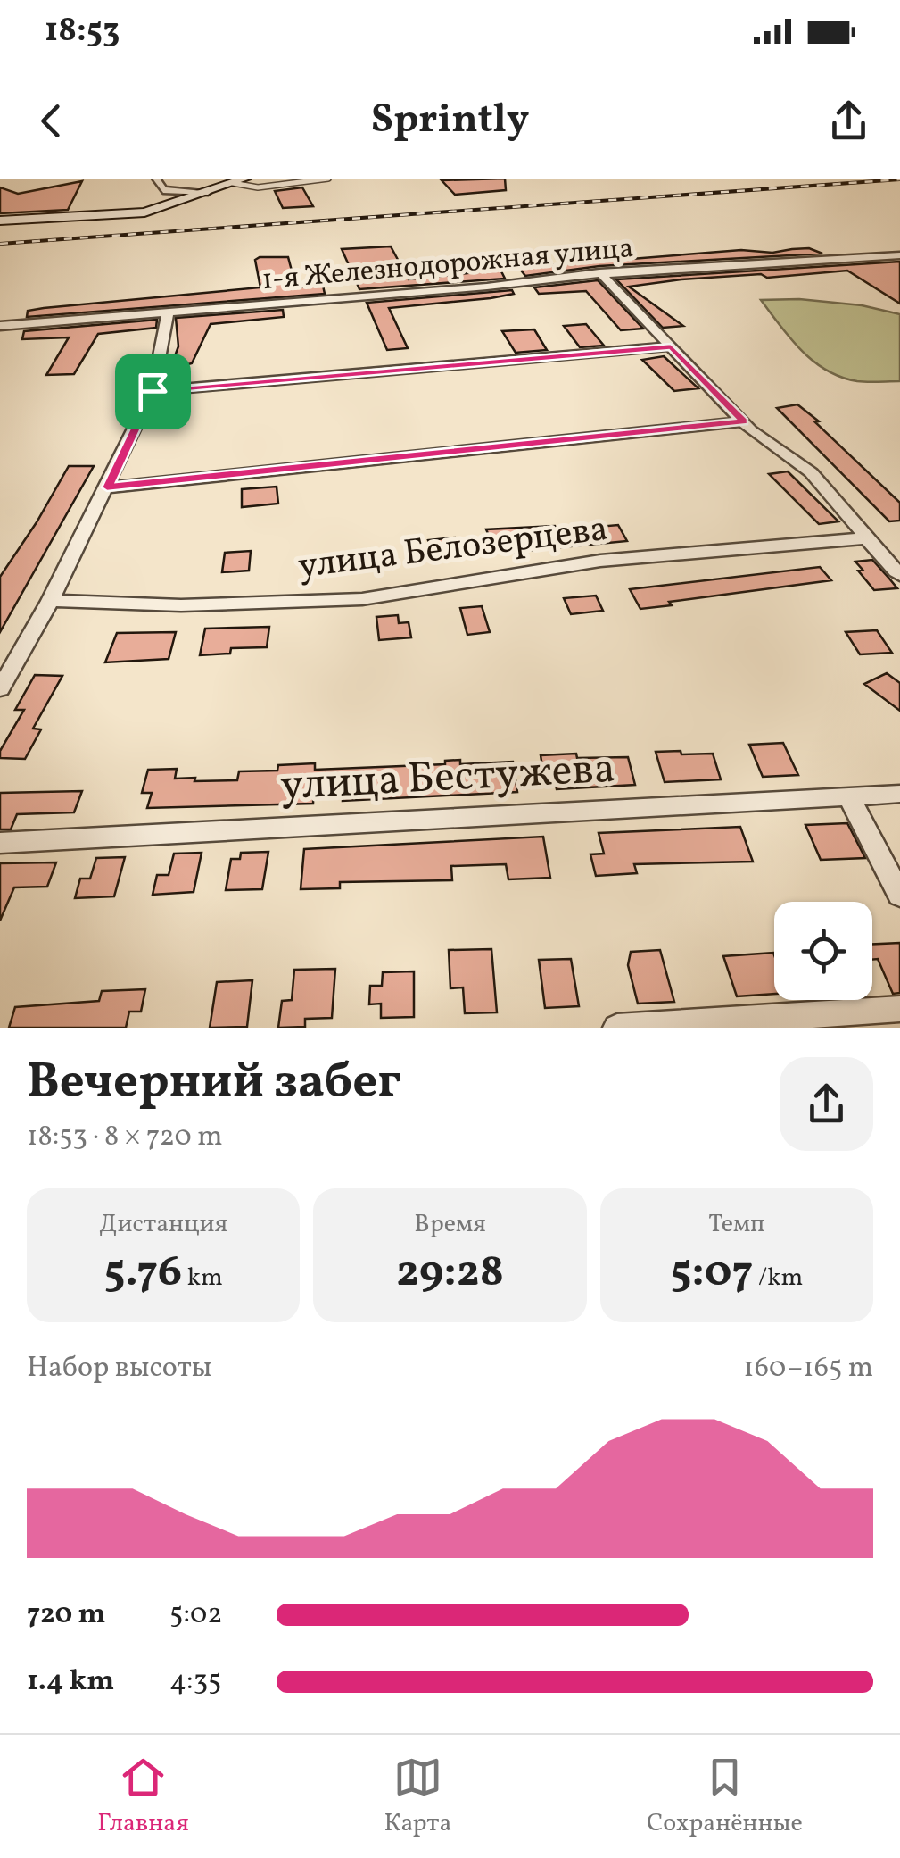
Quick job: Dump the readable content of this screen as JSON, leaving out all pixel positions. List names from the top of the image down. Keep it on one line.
{"streets":{"street":["1-я Железнодорожная улица","улица Белозерцева","улица Бестужева"]},"page":{"status":"18:53","header":"Sprintly","heading":["Вечерний забег","18:53 · 8 × 720 m"],"stats":[["Дистанция","5.76 km"],["Время","29:28"],["Темп","5:07 /km"]],"chart":["Набор высоты","160–165 m"],"list":[{"name":"720 m","note":"5:02"},{"name":"1.4 km","note":"4:35"}],"tabs":["Главная","Карта","Сохранённые"]}}
